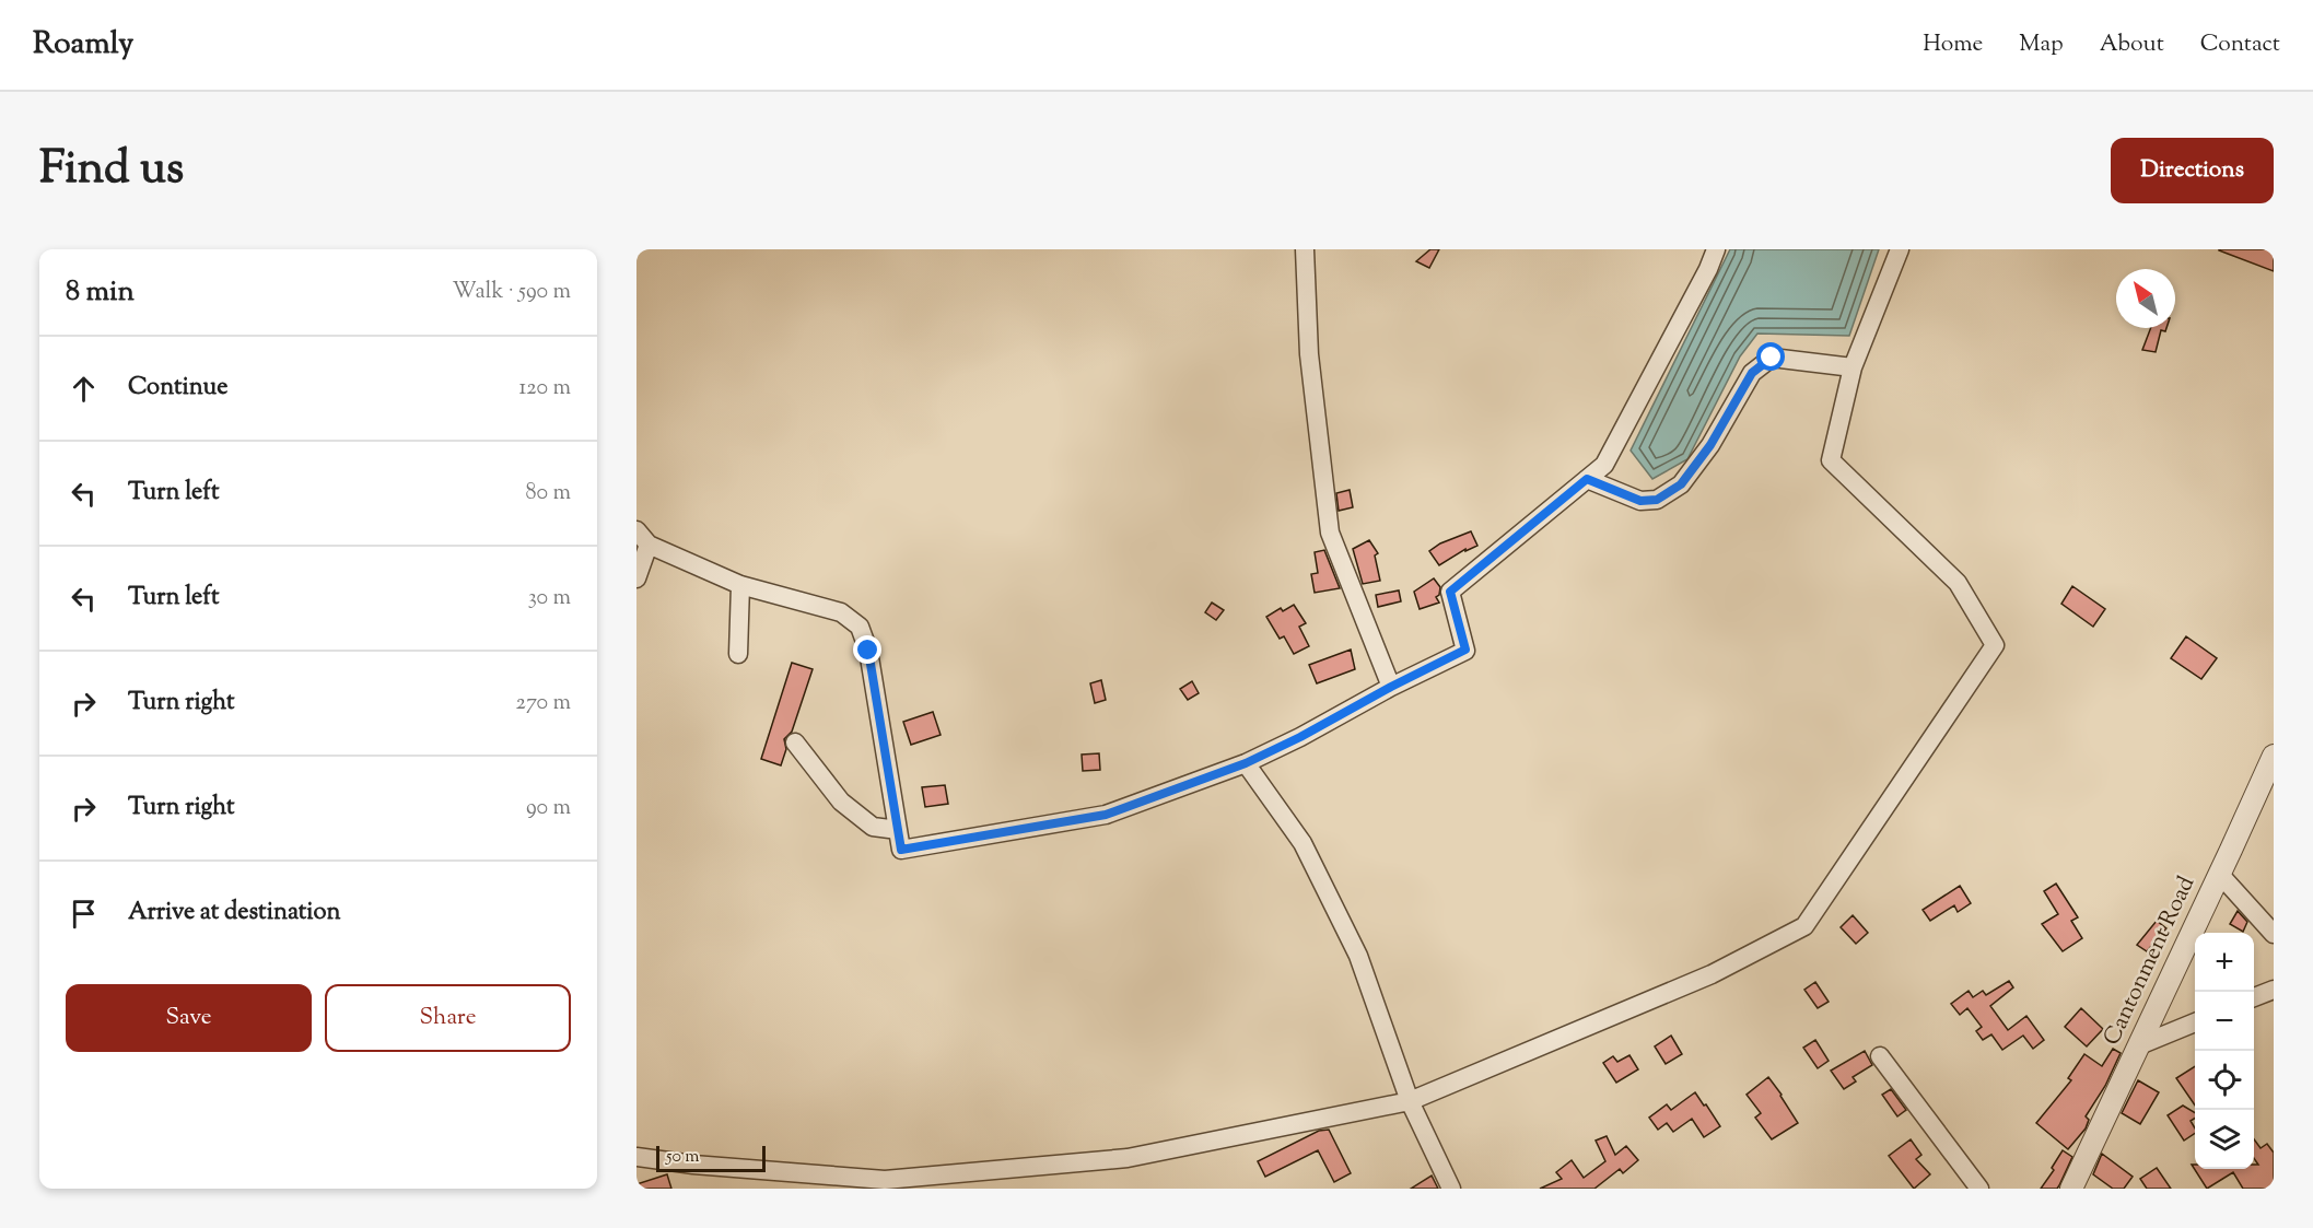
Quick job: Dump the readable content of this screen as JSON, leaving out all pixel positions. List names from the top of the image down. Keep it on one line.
{"streets":{"street":["Cantonment Road"]},"scale_bar":"50 m","north":"top left","page":{"header":"Roamly","nav":["Home","Map","About","Contact"],"title":"Find us","buttons":["Directions",["Save","Share"]],"heading":["8 min","Walk · 590 m"],"list":[["Continue","120 m"],["Turn left","80 m"],["Turn left","30 m"],["Turn right","270 m"],["Turn right","90 m"],"Arrive at destination"],"map_buttons":["+","−"],"scale":"50 m"}}
